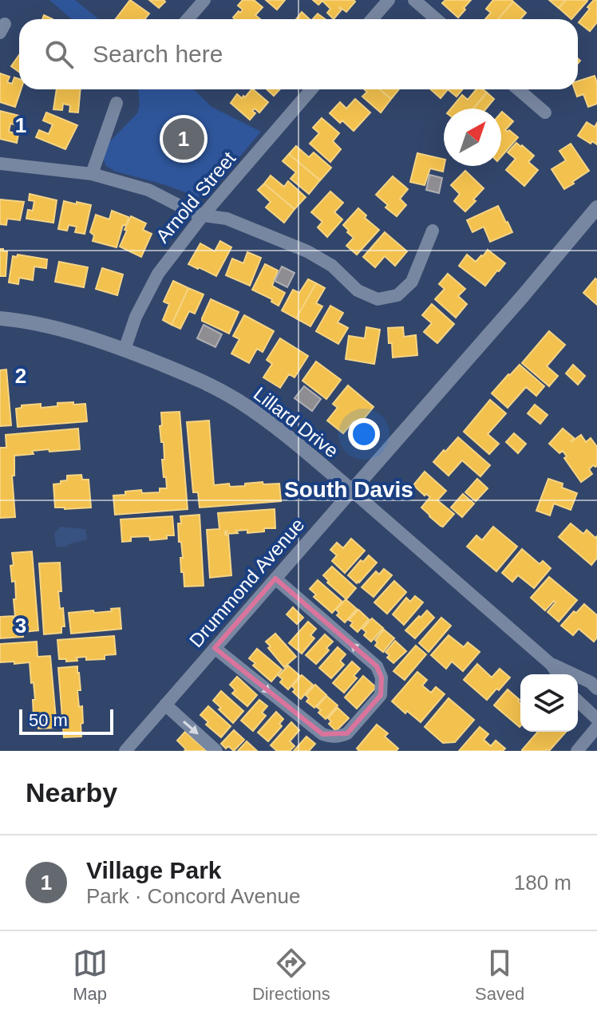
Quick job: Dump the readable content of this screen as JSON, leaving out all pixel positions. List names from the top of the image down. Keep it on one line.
{"streets":{"street":["Arnold Street","Lillard Drive","Drummond Avenue"]},"crossings":[["Arnold Street","Lillard Drive"],["Lillard Drive","Drummond Avenue"]],"districts":["South Davis"],"scale_bar":"50 m","north":"top right","page":{"search":"Search here","pins":"1","scale":"50 m","heading":"Nearby","list":[{"mark":"1","name":"Village Park","note":"Park · Concord Avenue","value":"180 m"}],"nav":["Map","Directions","Saved"]},"grid":{"rows":["1","2","3"]}}
